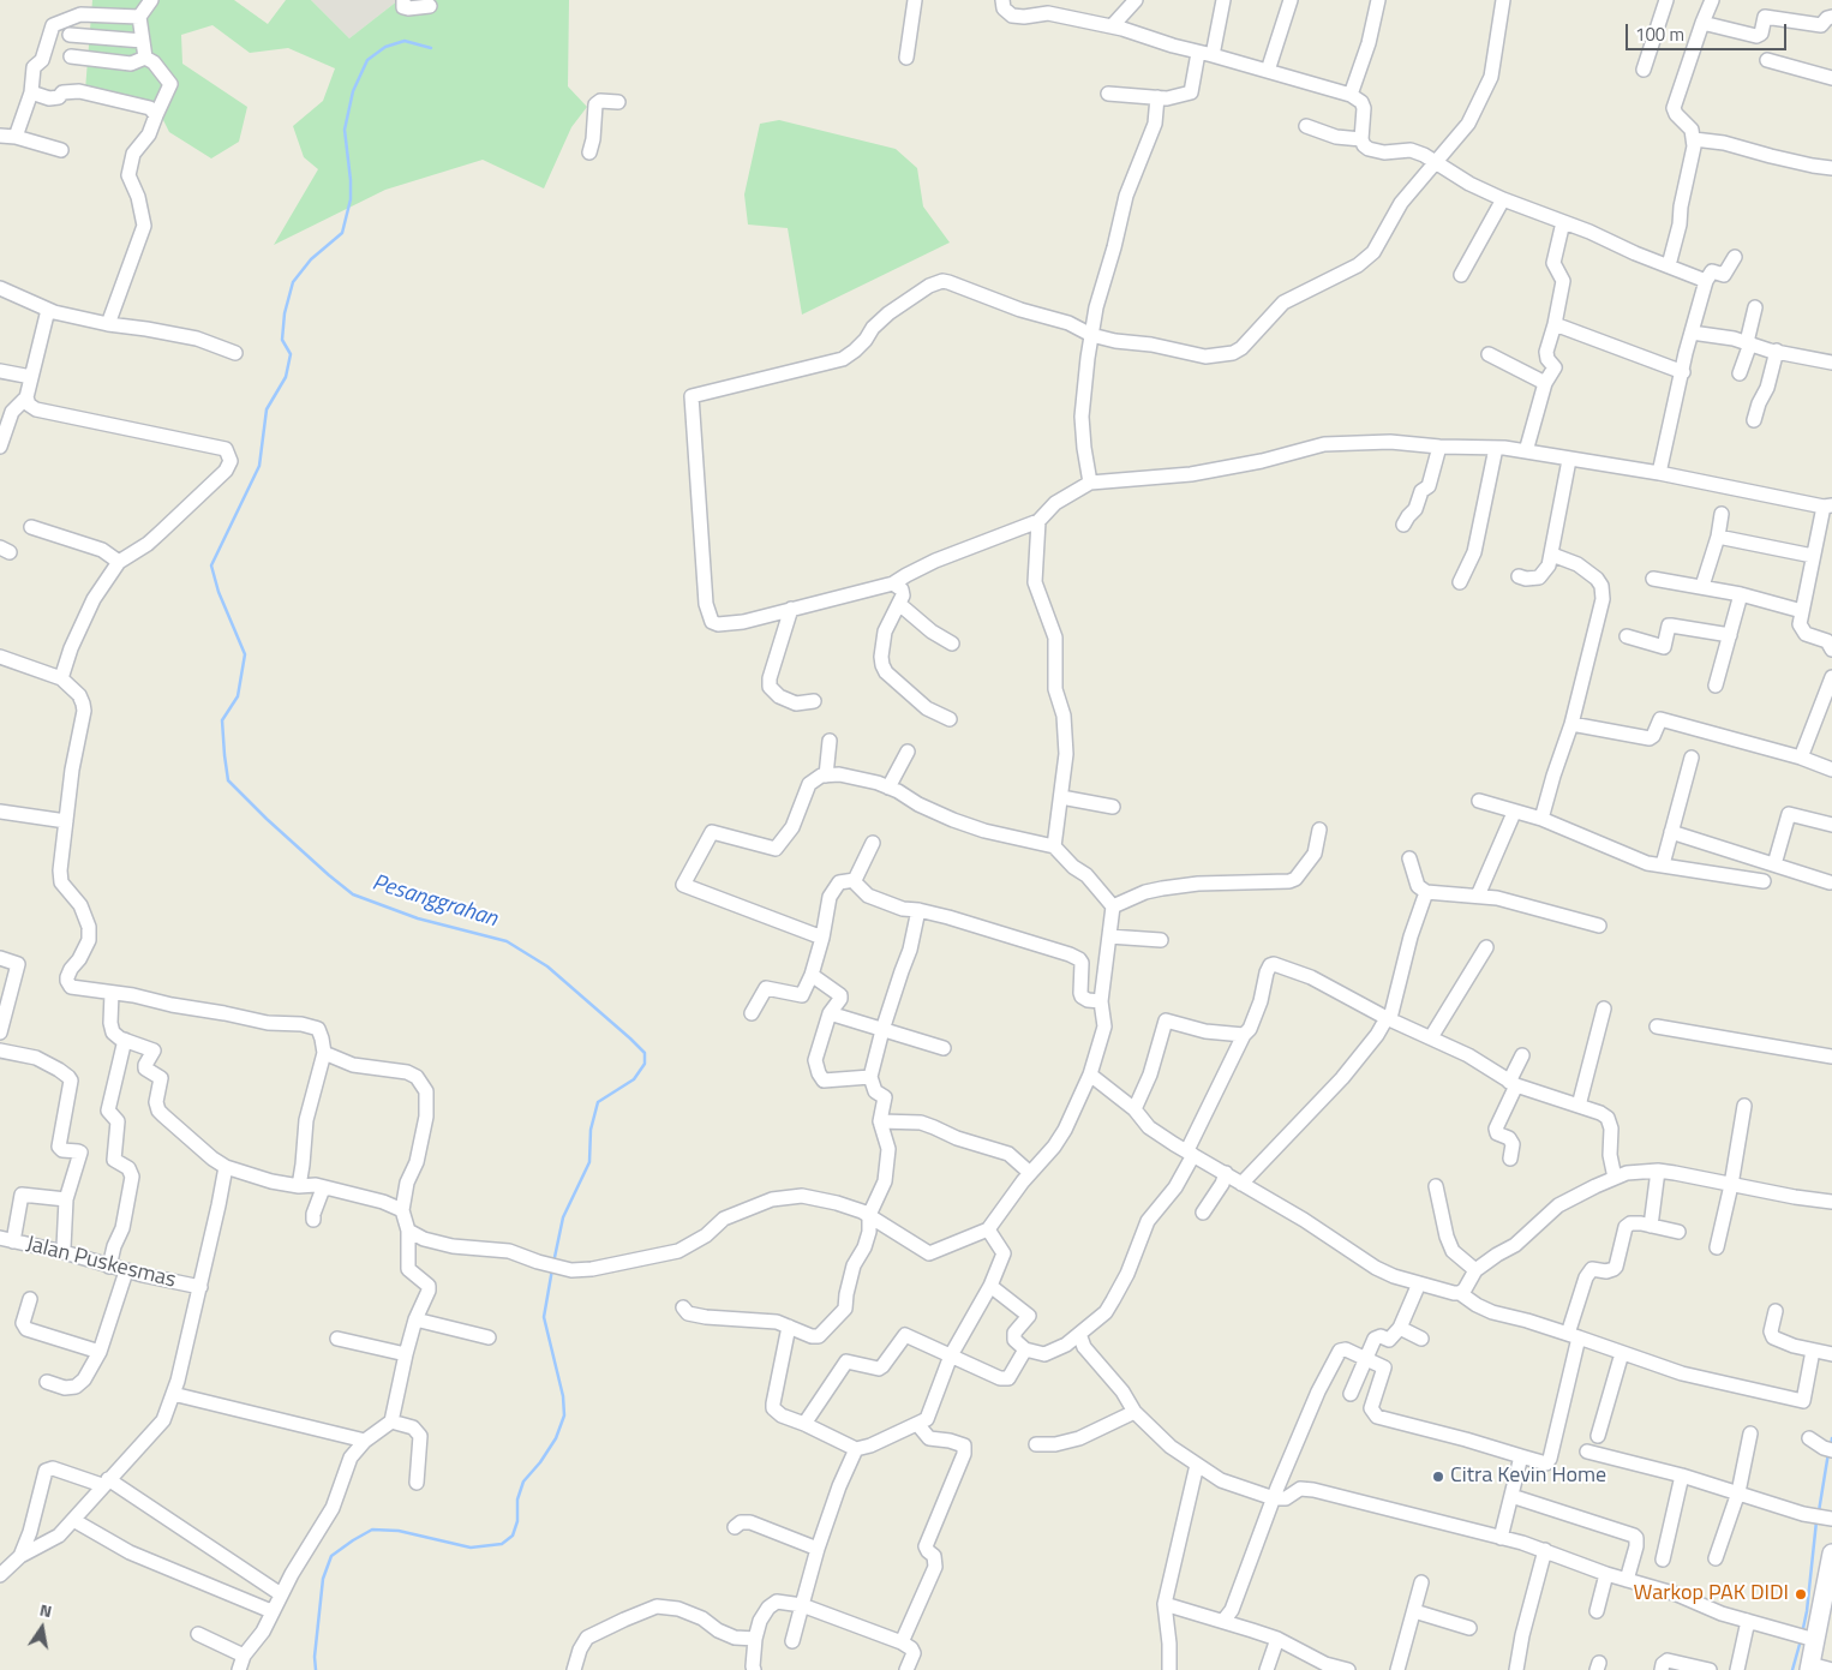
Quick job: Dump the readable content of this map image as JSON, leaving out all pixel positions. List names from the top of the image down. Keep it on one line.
{"streets":{"street":["Jalan Puskesmas"]},"water":["Pesanggrahan"],"places":["Citra Kevin Home","Warkop PAK DIDI"],"scale_bar":"100 m","north":"top"}
